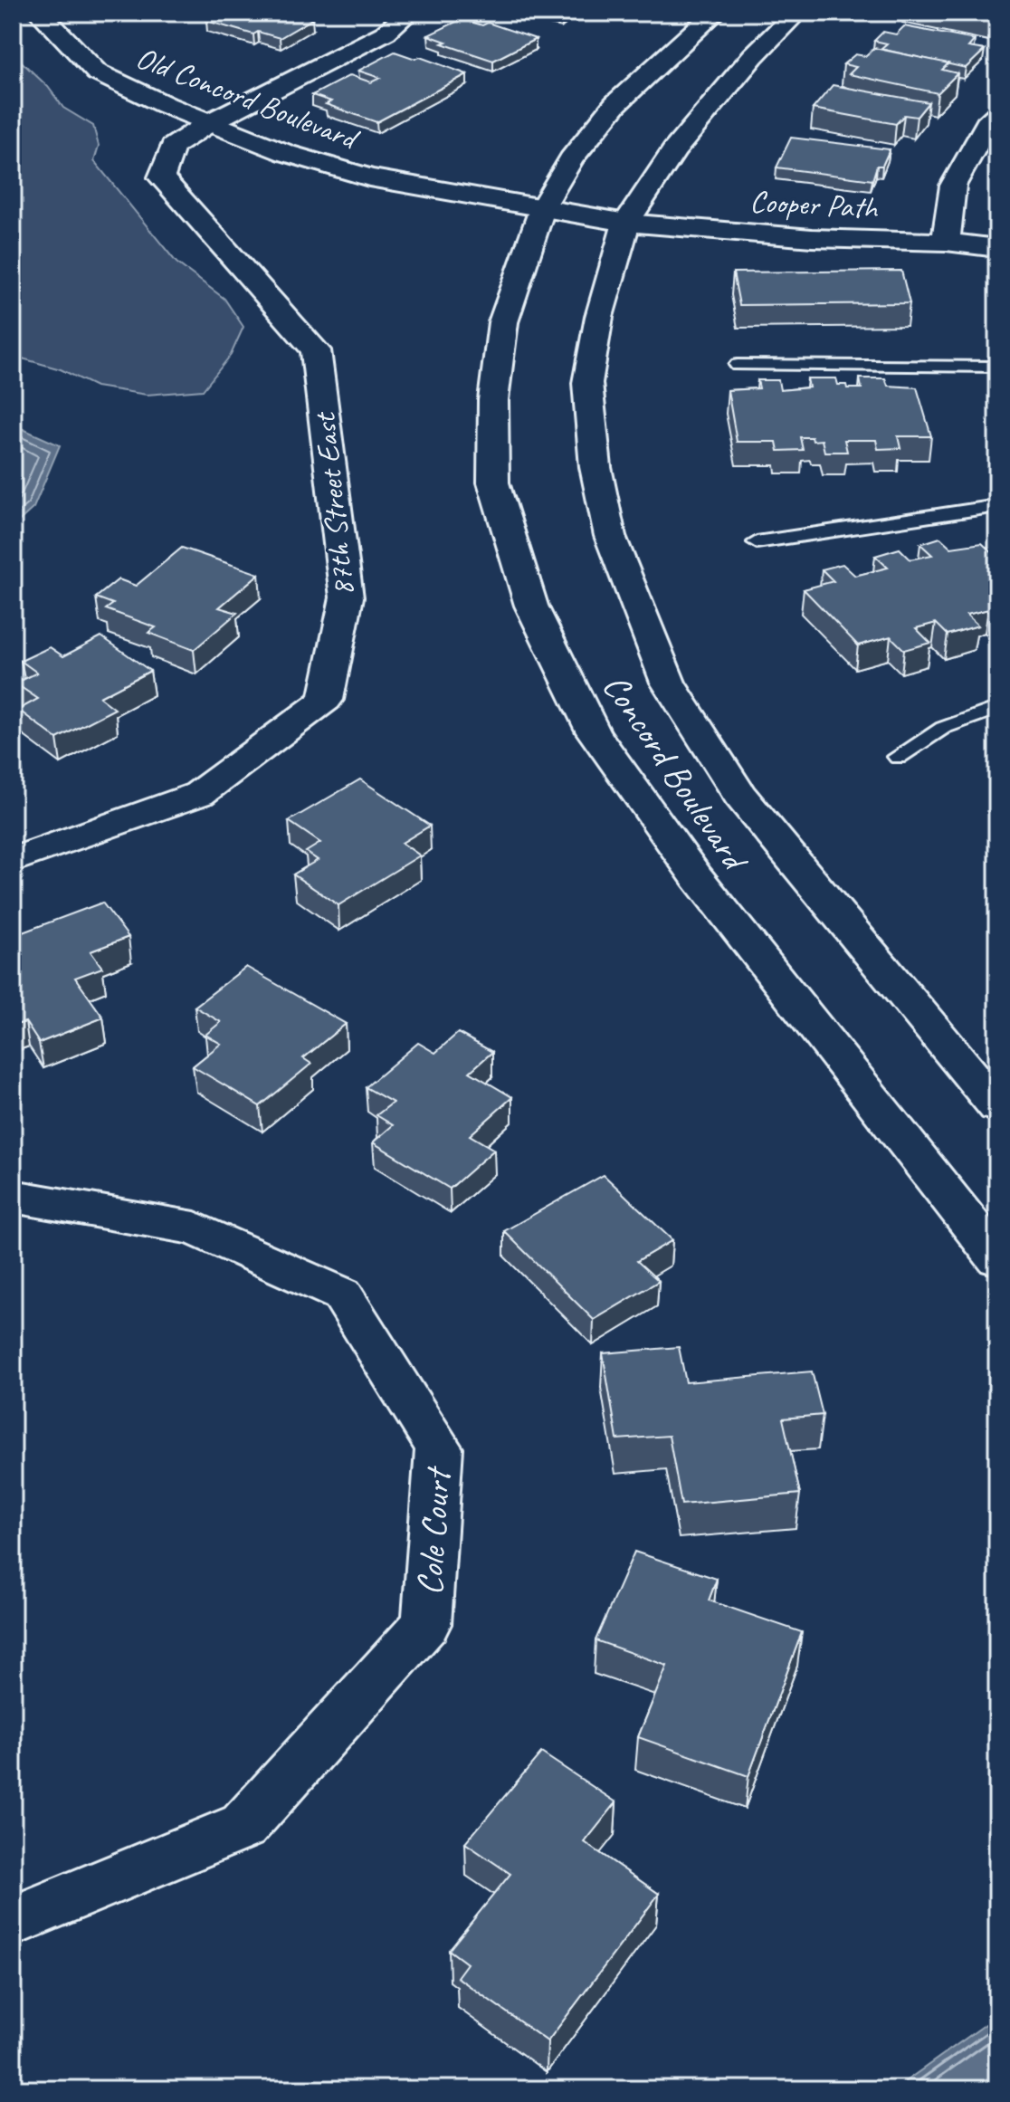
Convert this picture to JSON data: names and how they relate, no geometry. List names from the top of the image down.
{
  "streets": {
    "street": [
      "Old Concord Boulevard",
      "Cooper Path",
      "87th Street East",
      "Concord Boulevard",
      "Cole Court"
    ]
  },
  "crossings": [
    ["Old Concord Boulevard", "Cooper Path"],
    ["Old Concord Boulevard", "87th Street East"],
    ["Old Concord Boulevard", "Concord Boulevard"],
    ["Cooper Path", "Concord Boulevard"]
  ]
}
